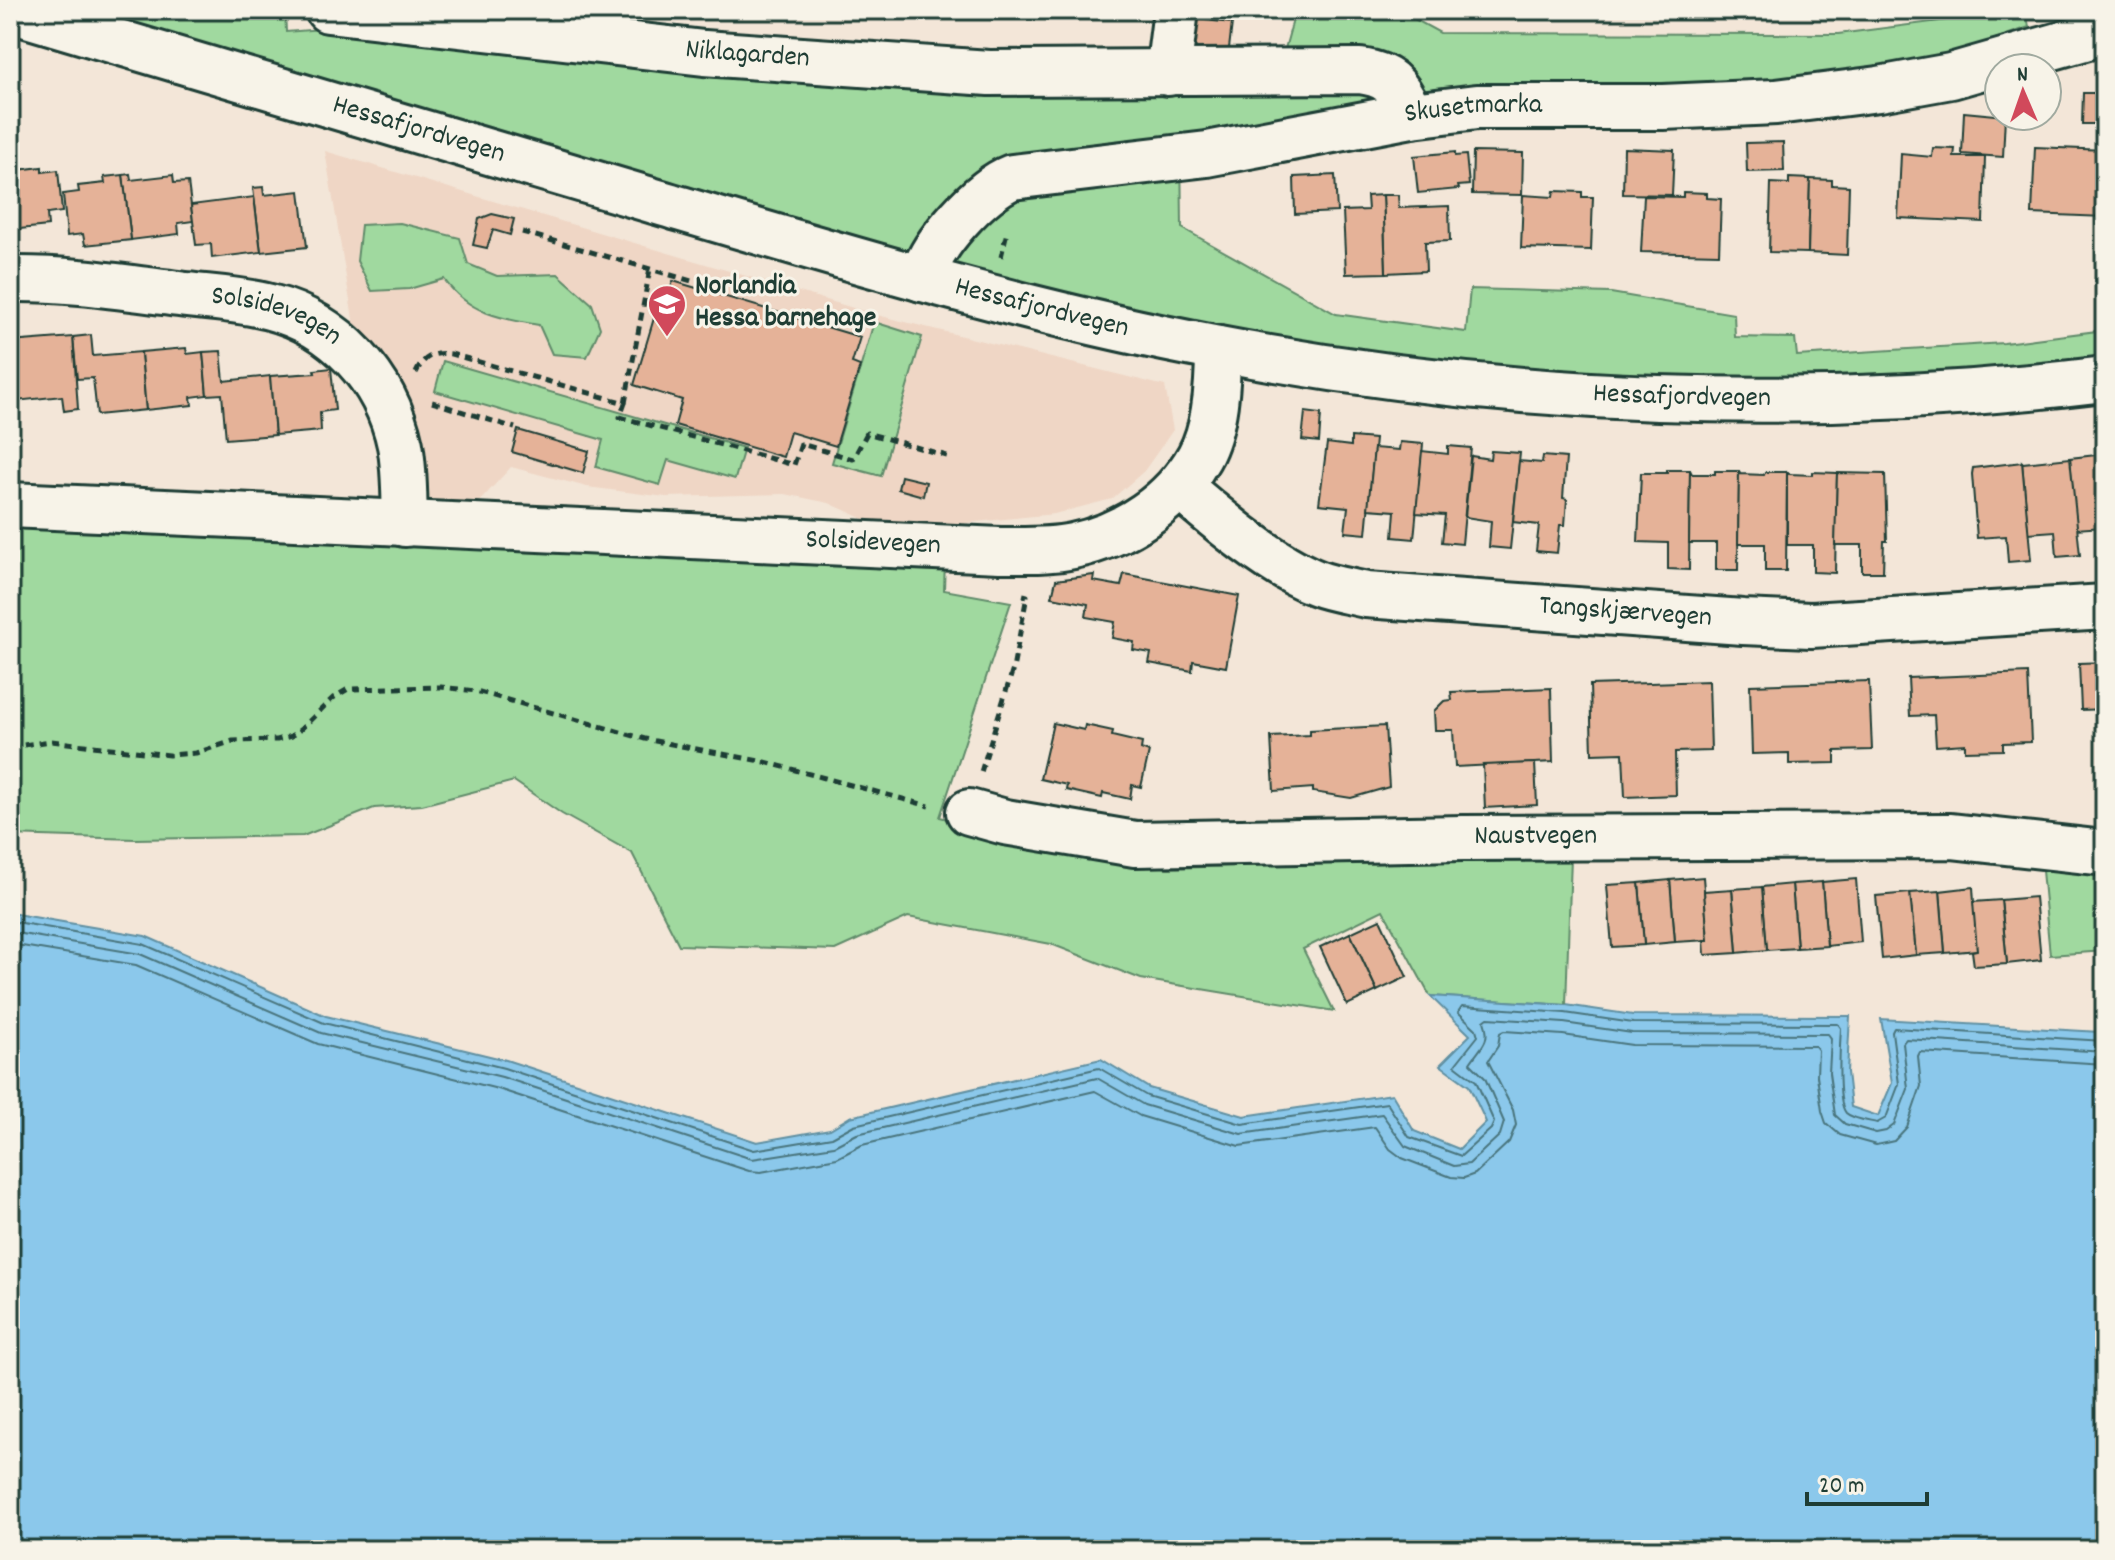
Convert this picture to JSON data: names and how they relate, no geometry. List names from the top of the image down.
{
  "streets": {
    "street": [
      "Niklagarden",
      "Skusetmarka",
      "Hessafjordvegen",
      "Solsidevegen",
      "Tangskjærvegen",
      "Naustvegen"
    ]
  },
  "crossings": [
    ["Niklagarden", "Skusetmarka"],
    ["Skusetmarka", "Hessafjordvegen"],
    ["Hessafjordvegen", "Solsidevegen"],
    ["Solsidevegen", "Tangskjærvegen"]
  ],
  "places": {
    "school or university": ["Norlandia Hessa barnehage"]
  },
  "scale_bar": "20 m",
  "north": "top"
}
